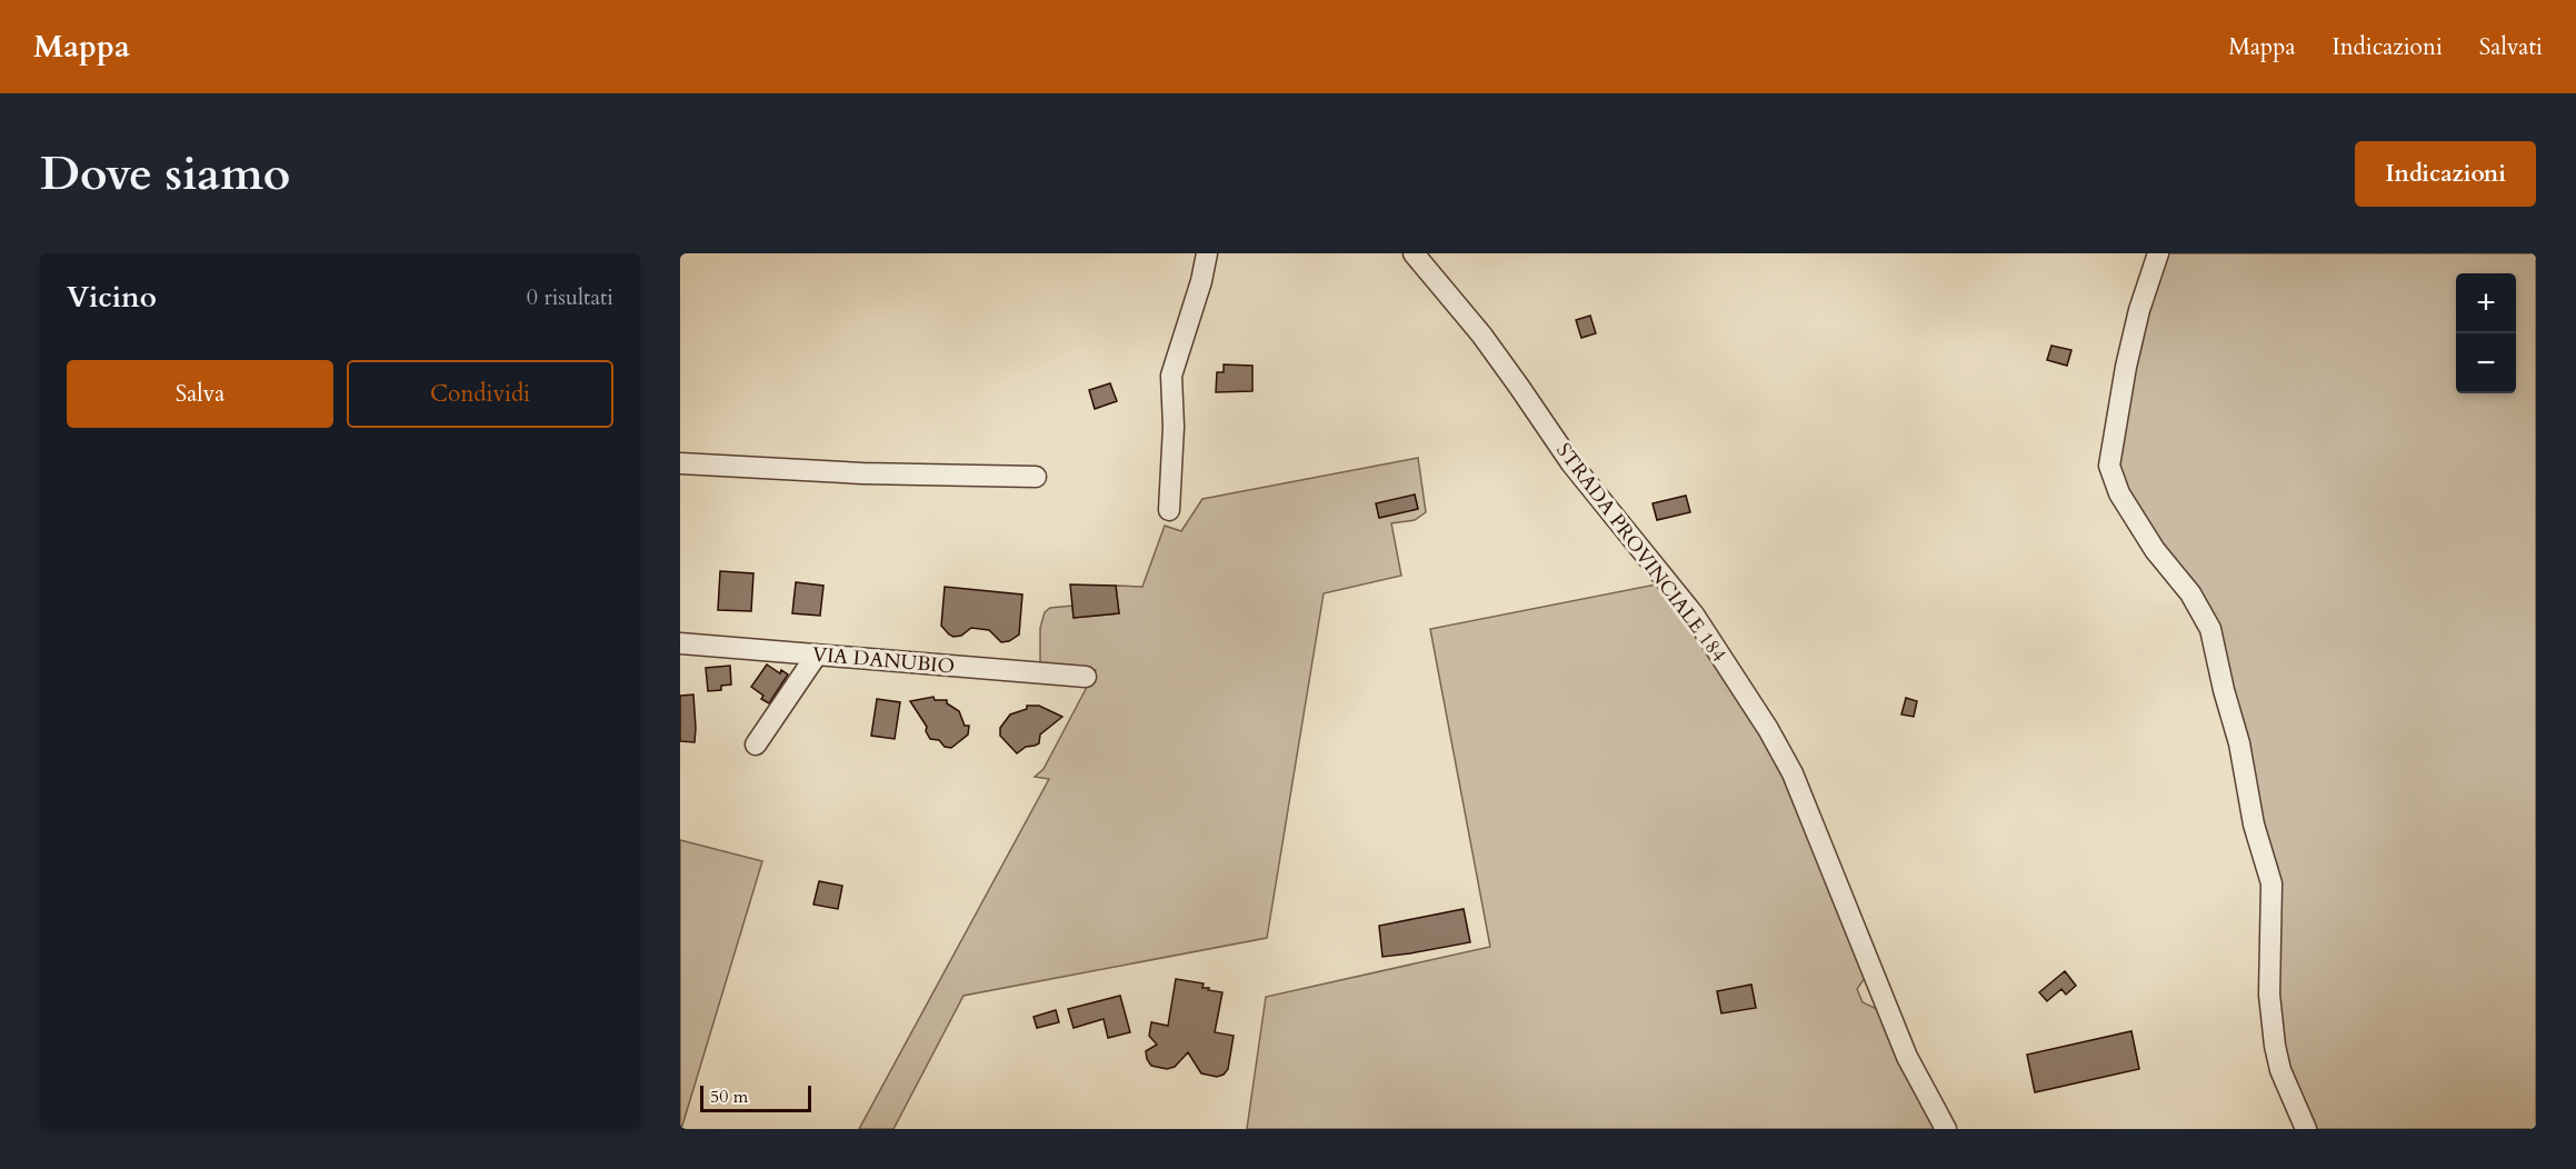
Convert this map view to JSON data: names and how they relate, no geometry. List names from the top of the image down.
{
  "streets": {
    "street": ["STRADA PROVINCIALE 184", "VIA DANUBIO"]
  },
  "scale_bar": "50 m",
  "page": {
    "header": "Mappa",
    "nav": ["Mappa", "Indicazioni", "Salvati"],
    "buttons": [
      "Indicazioni",
      ["Salva", "Condividi"]
    ],
    "title": "Dove siamo",
    "heading": ["Vicino", "0 risultati"],
    "map_buttons": ["+", "−"],
    "scale": "50 m"
  }
}
